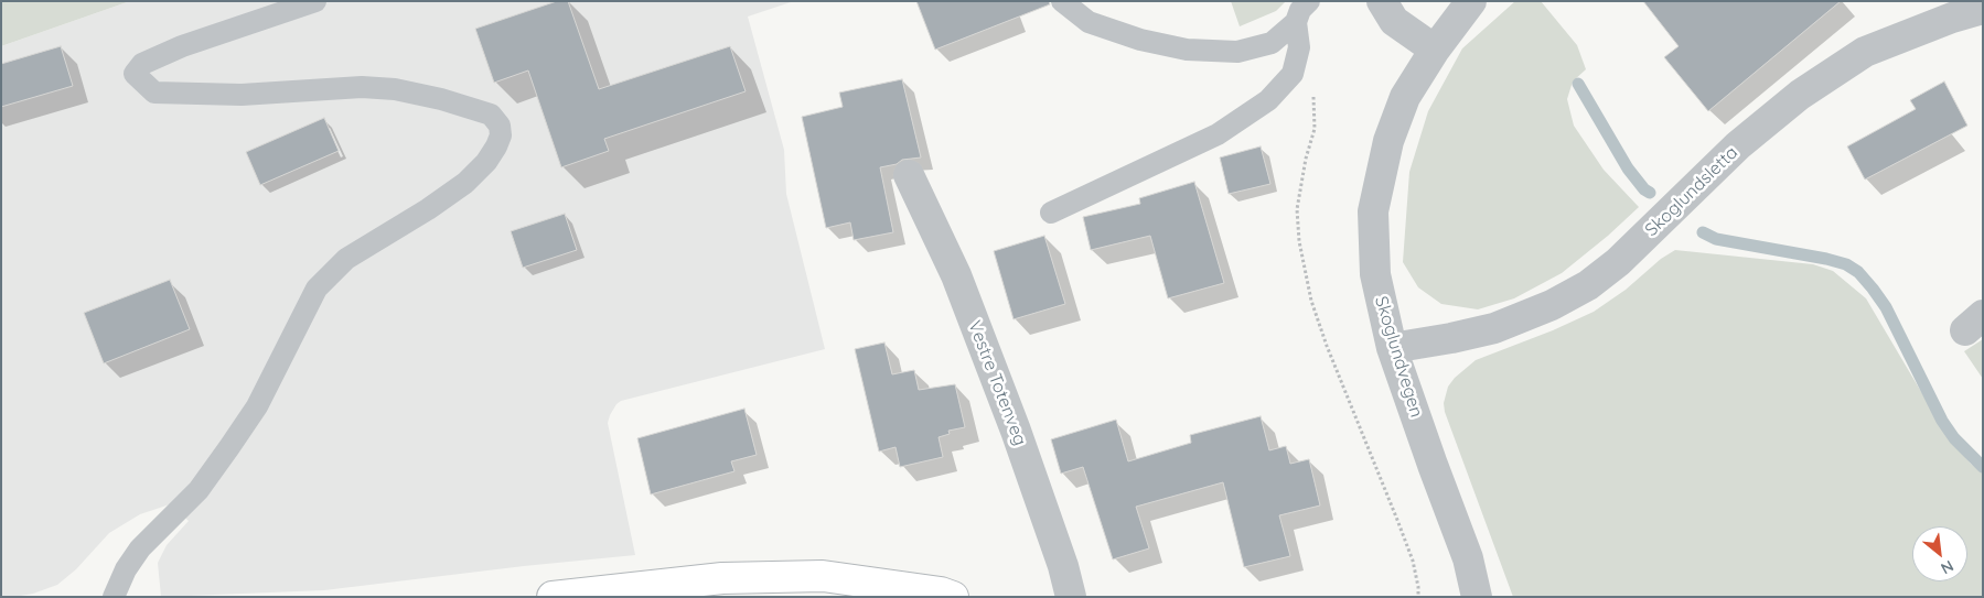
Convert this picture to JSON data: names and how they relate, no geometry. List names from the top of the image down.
{
  "streets": {
    "street": ["Skoglundsletta", "Skoglundvegen", "Vestre Totenveg"]
  },
  "crossings": [
    ["Skoglundsletta", "Skoglundvegen"]
  ],
  "north": "bottom right"
}
